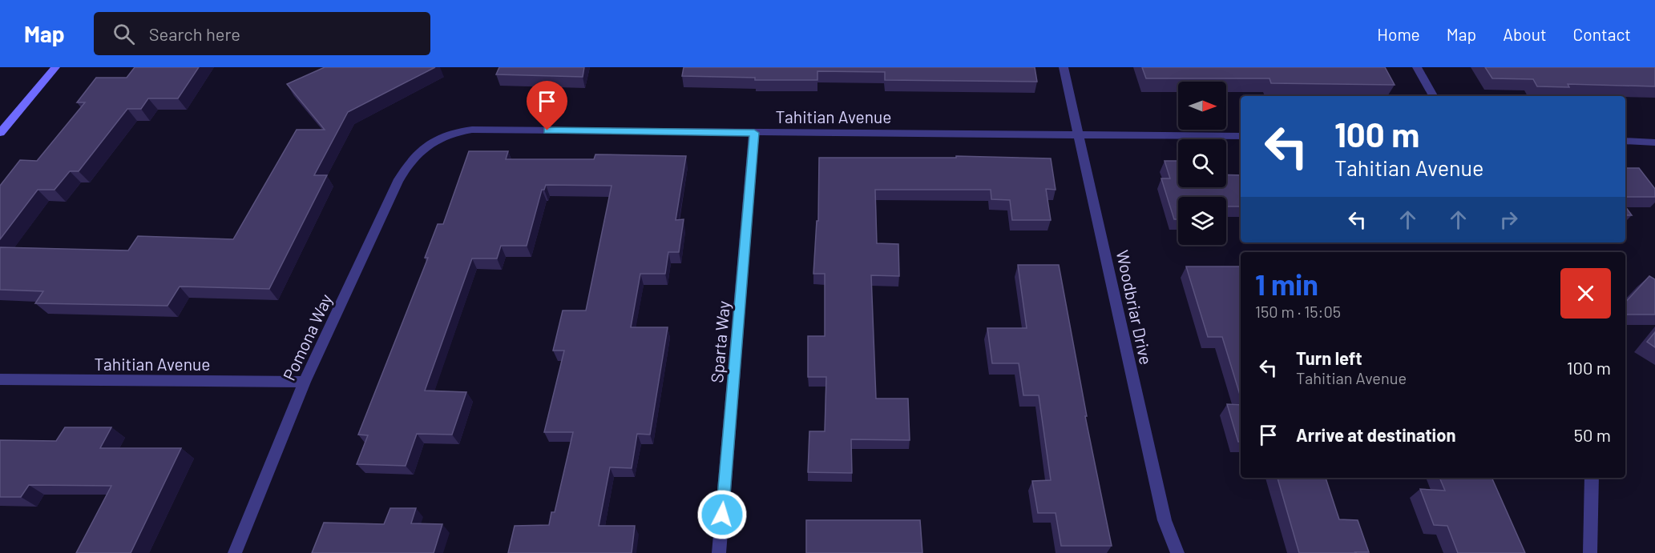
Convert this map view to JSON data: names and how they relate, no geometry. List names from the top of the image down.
{
  "streets": {
    "street": [
      "Tahitian Avenue",
      "Woodbriar Drive",
      "Pomona Way",
      "Sparta Way"
    ]
  },
  "crossings": [
    ["Tahitian Avenue", "Woodbriar Drive"],
    ["Tahitian Avenue", "Pomona Way"],
    ["Tahitian Avenue", "Sparta Way"]
  ],
  "north": "right",
  "page": {
    "header": "Map",
    "search": "Search here",
    "nav": [
      "Home",
      "Map",
      "About",
      "Contact"
    ],
    "turn": ["100 m", "Tahitian Avenue"],
    "heading": ["1 min", "150 m · 15:05"],
    "list": [
      {
        "name": "Turn left",
        "note": "Tahitian Avenue",
        "value": "100 m"
      },
      {
        "name": "Arrive at destination",
        "value": "50 m"
      }
    ]
  }
}
